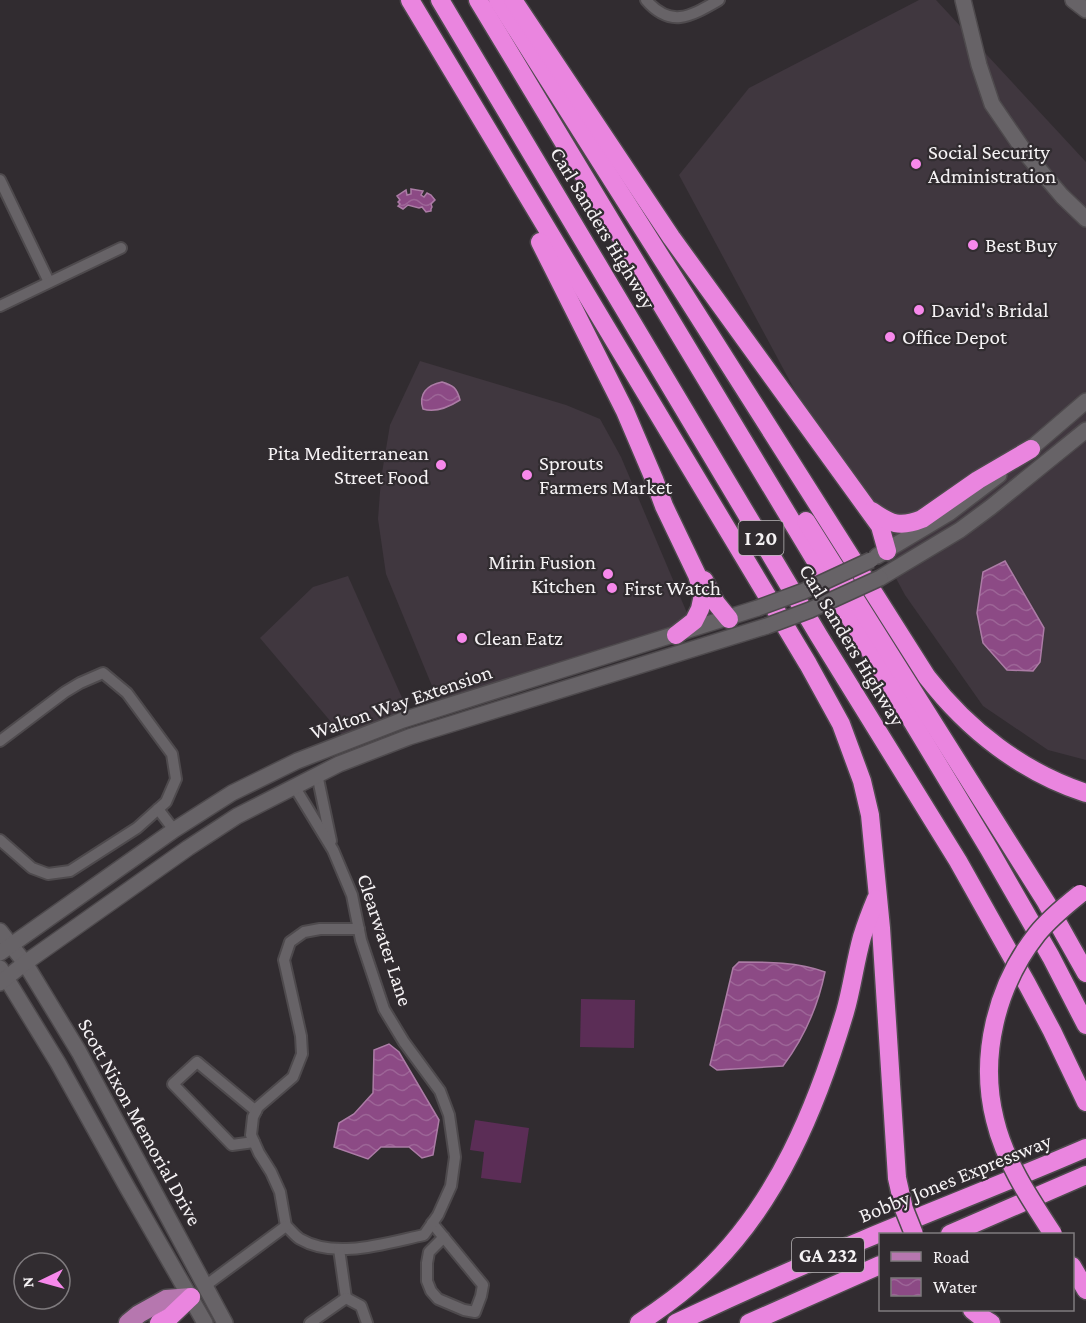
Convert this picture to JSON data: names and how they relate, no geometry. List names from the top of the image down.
{
  "streets": {
    "highway": [
      "Carl Sanders Highway",
      "I 20",
      "Bobby Jones Expressway",
      "GA 232"
    ],
    "main road": ["Walton Way Extension", "Scott Nixon Memorial Drive"],
    "street": ["Clearwater Lane"]
  },
  "crossings": [
    ["Walton Way Extension", "Clearwater Lane"],
    ["Walton Way Extension", "Scott Nixon Memorial Drive"]
  ],
  "places": [
    "Social Security Administration",
    "Best Buy",
    "David's Bridal",
    "Office Depot",
    "Pita Mediterranean Street Food",
    "Sprouts Farmers Market",
    "Mirin Fusion Kitchen",
    "First Watch",
    "Clean Eatz"
  ],
  "legend": ["Road", "Water"],
  "north": "left"
}
